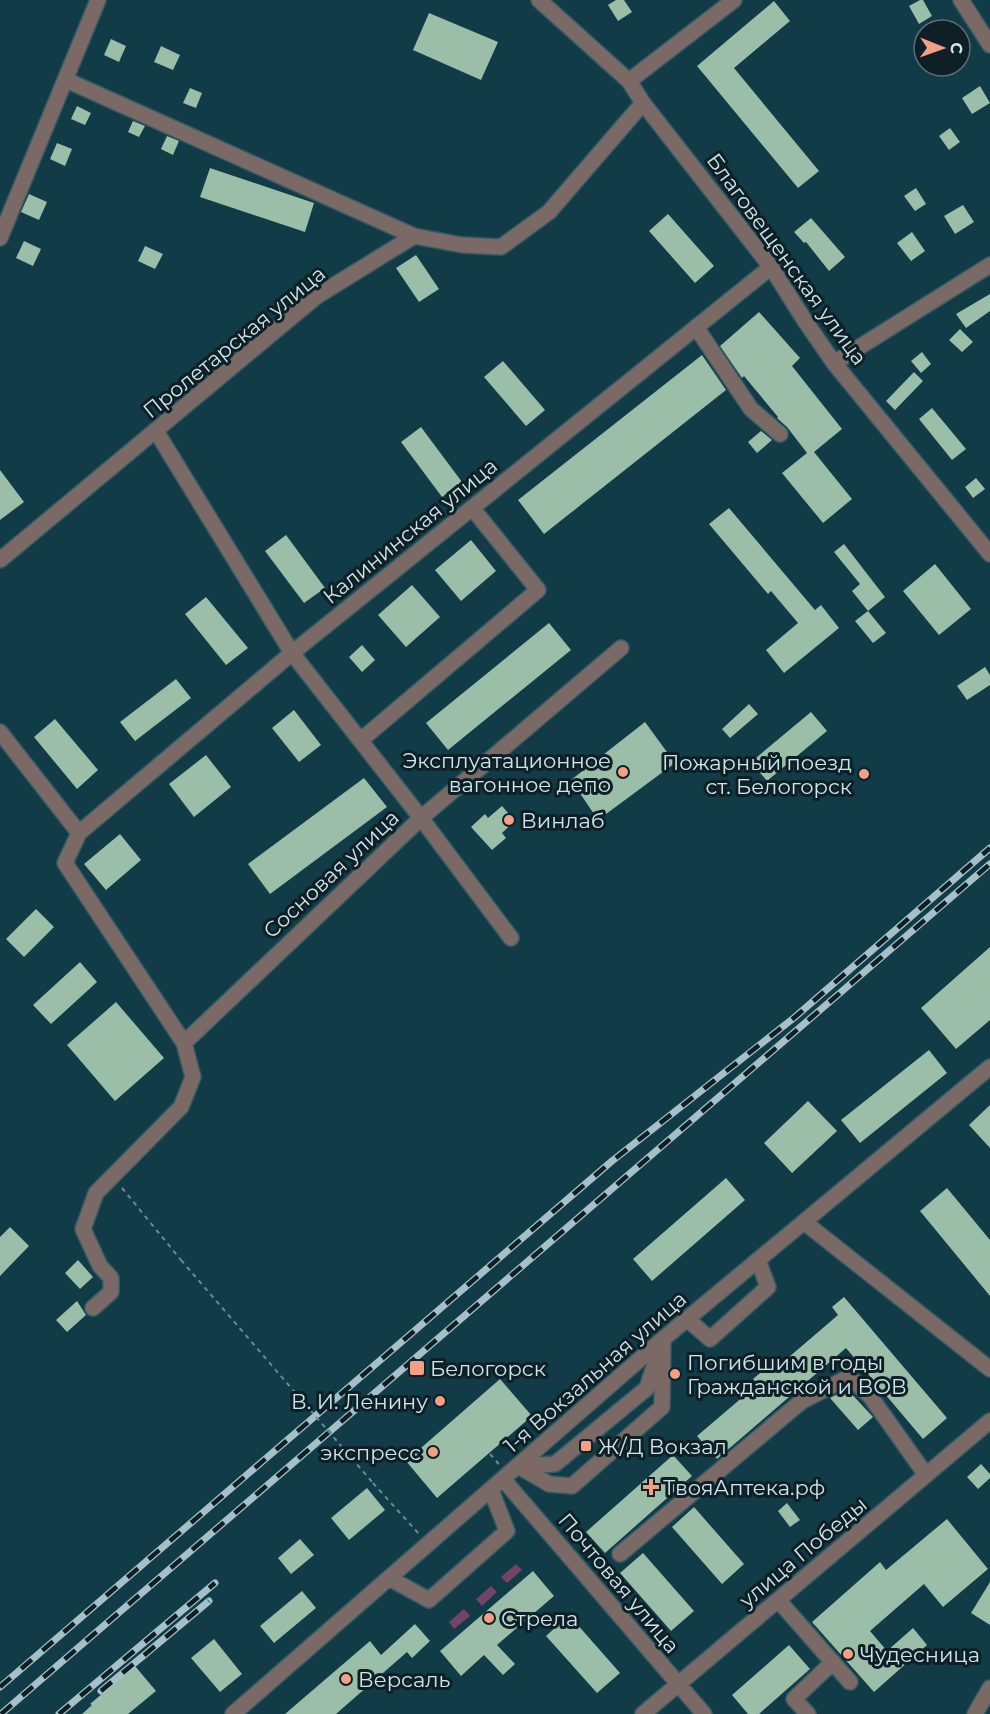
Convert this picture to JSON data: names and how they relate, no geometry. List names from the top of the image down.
{
  "streets": {
    "street": [
      "Благовещенская улица",
      "Пролетарская улица",
      "Калининская улица",
      "Сосновая улица",
      "1-я Вокзальная улица",
      "улица Победы",
      "Почтовая улица"
    ]
  },
  "crossings": [
    ["Благовещенская улица", "Калининская улица"],
    ["1-я Вокзальная улица", "Почтовая улица"],
    ["улица Победы", "Почтовая улица"]
  ],
  "places": {
    "other": [
      "Эксплуатационное вагонное депо",
      "Пожарный поезд ст. Белогорск",
      "Винлаб",
      "Погибшим в годы Гражданской и ВОВ",
      "В. И. Ленину",
      "экспресс",
      "Стрела",
      "Чудесница",
      "Версаль"
    ],
    "transit": ["Белогорск", "Ж/Д Вокзал"],
    "health": ["ТвояАптека.рф"]
  },
  "north": "right"
}
